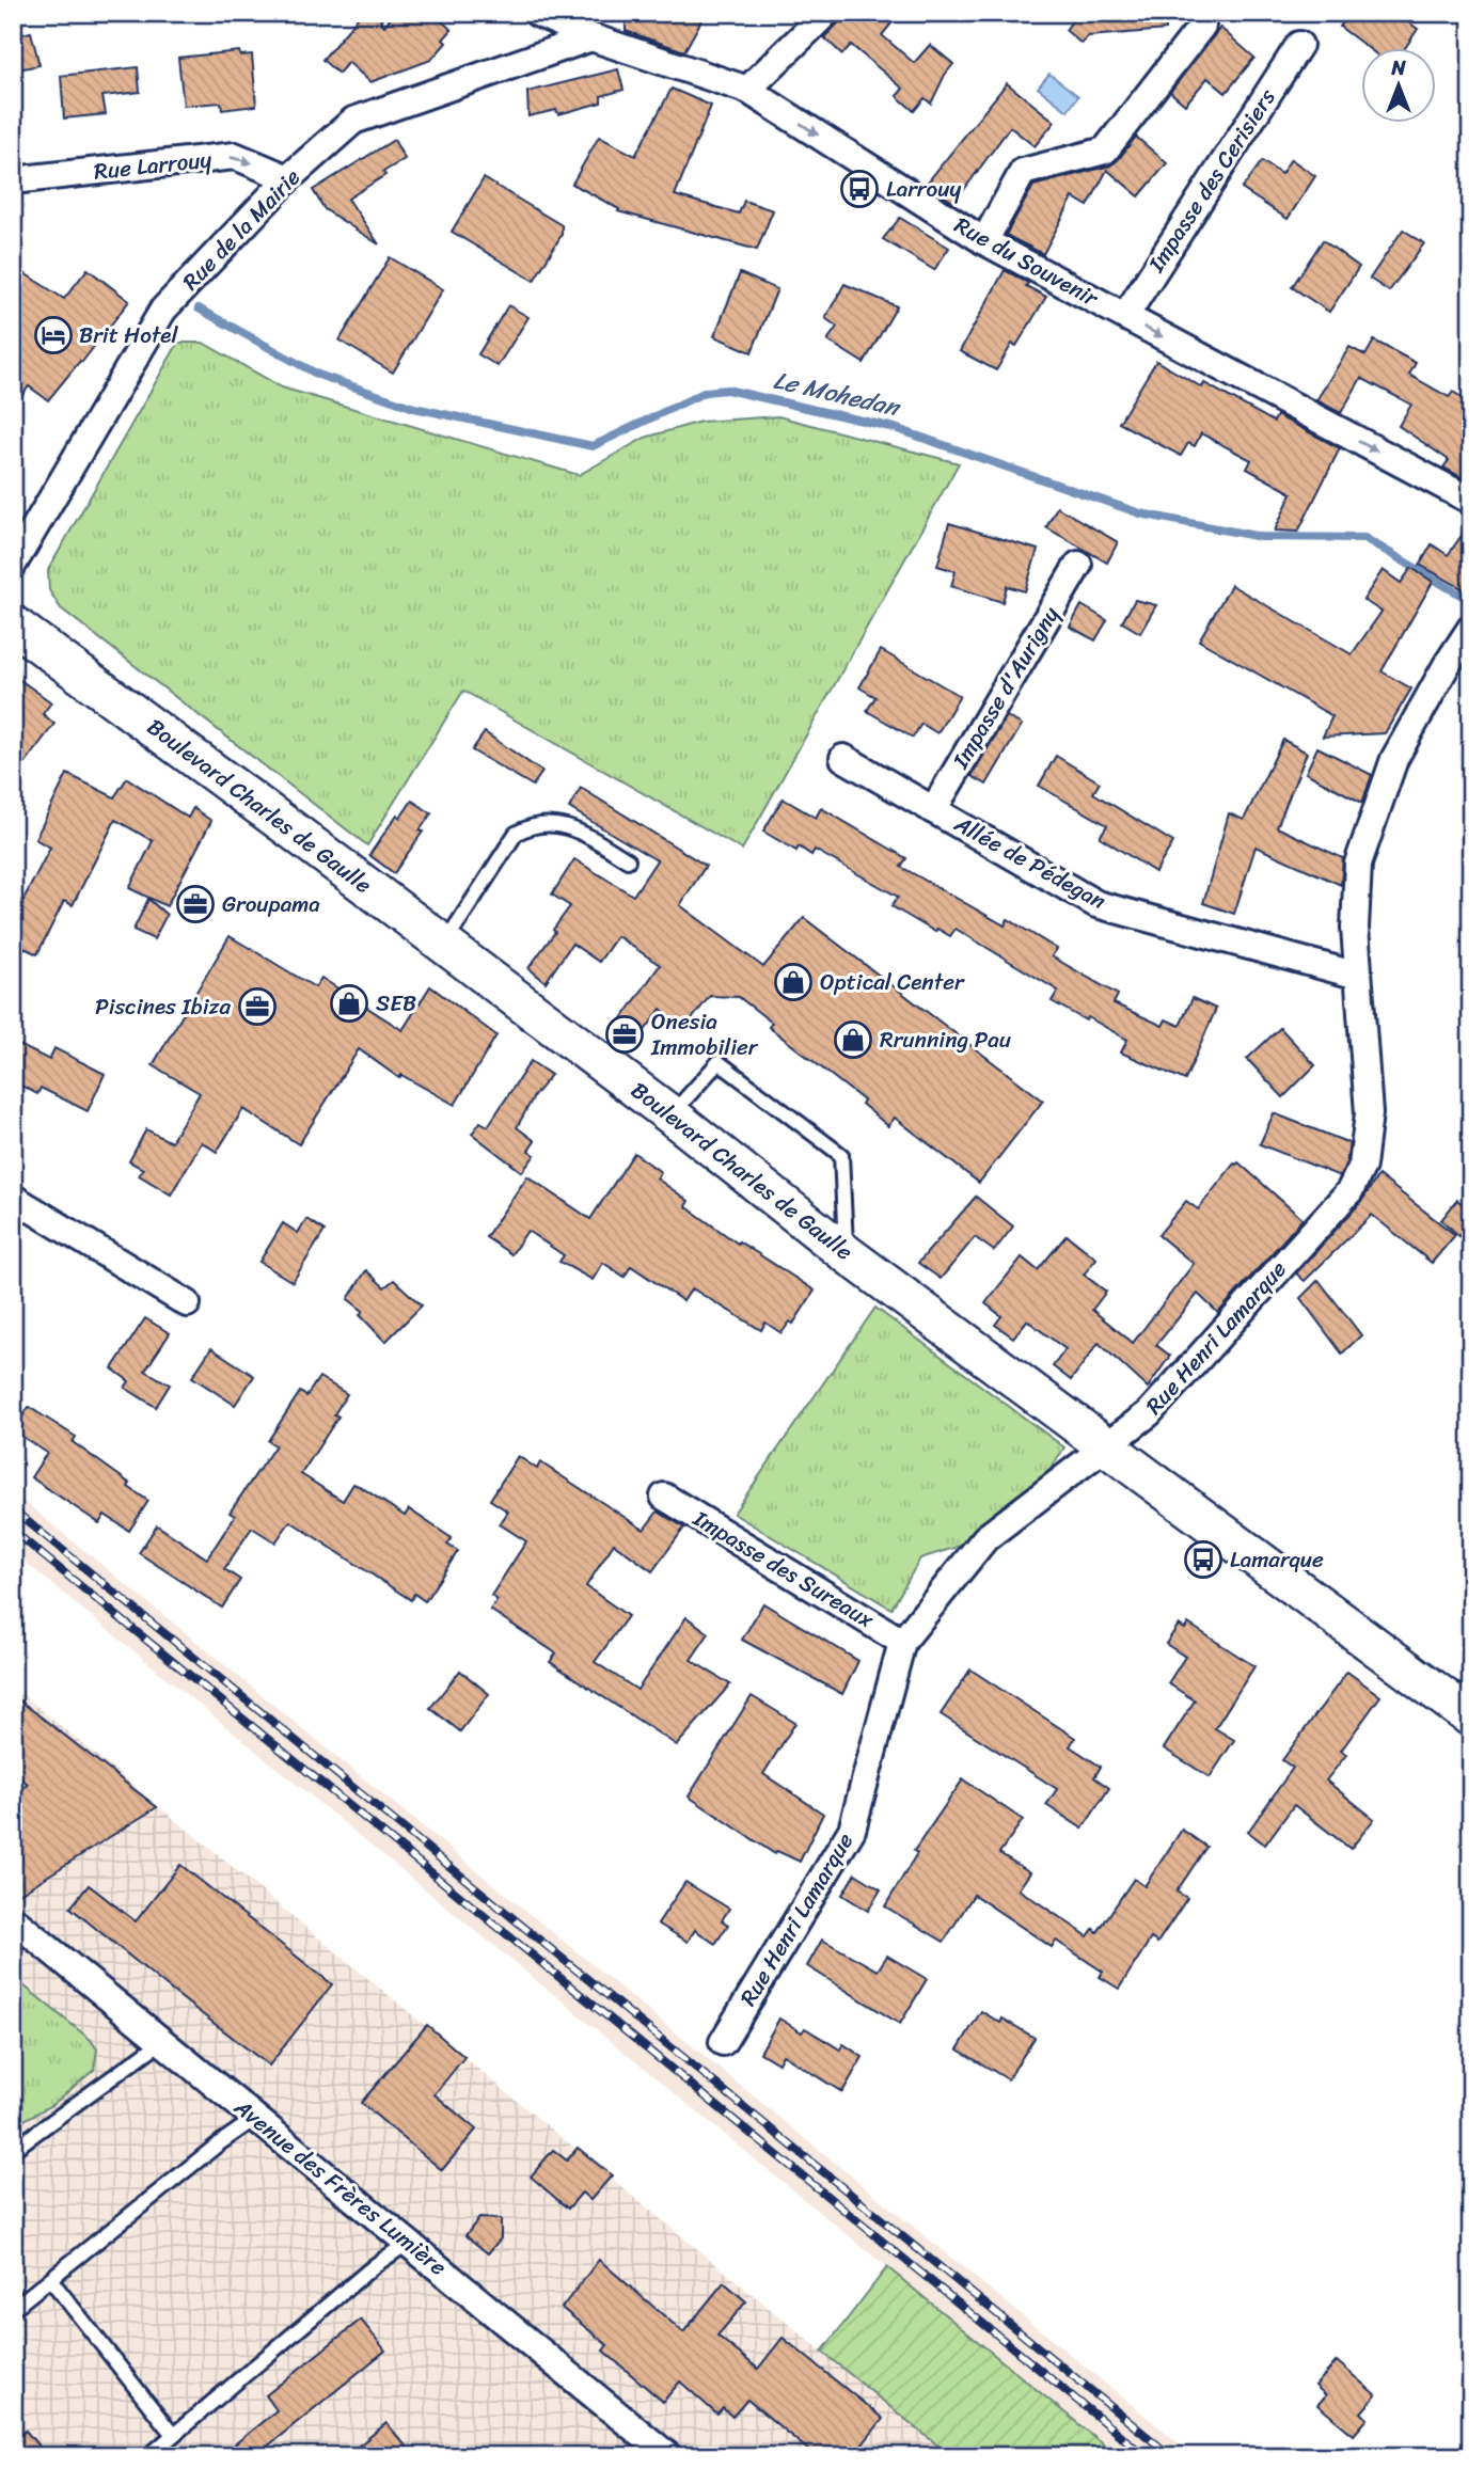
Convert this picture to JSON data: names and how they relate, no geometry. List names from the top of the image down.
{
  "streets": {
    "main road": ["Boulevard Charles de Gaulle"],
    "street": [
      "Rue Larrouy",
      "Impasse des Cerisiers",
      "Rue de la Mairie",
      "Rue du Souvenir",
      "Impasse d'Aurigny",
      "Allée de Pédegan",
      "Rue Henri Lamarque",
      "Impasse des Sureaux",
      "Avenue des Frères Lumière"
    ]
  },
  "crossings": [
    ["Rue Larrouy", "Rue de la Mairie"],
    ["Impasse des Cerisiers", "Rue du Souvenir"],
    ["Rue de la Mairie", "Rue du Souvenir"],
    ["Impasse d'Aurigny", "Allée de Pédegan"],
    ["Boulevard Charles de Gaulle", "Rue Henri Lamarque"],
    ["Allée de Pédegan", "Rue Henri Lamarque"],
    ["Rue Henri Lamarque", "Impasse des Sureaux"]
  ],
  "one_way": ["Rue Larrouy", "Rue du Souvenir"],
  "water": ["Le Mohedan"],
  "places": {
    "bus stop": ["Larrouy", "Lamarque"],
    "hotel": ["Brit Hotel"],
    "office": ["Groupama", "Piscines Ibiza", "Onesia Immobilier"],
    "shop": ["Optical Center", "SEB", "Rrunning Pau"]
  },
  "north": "top"
}
